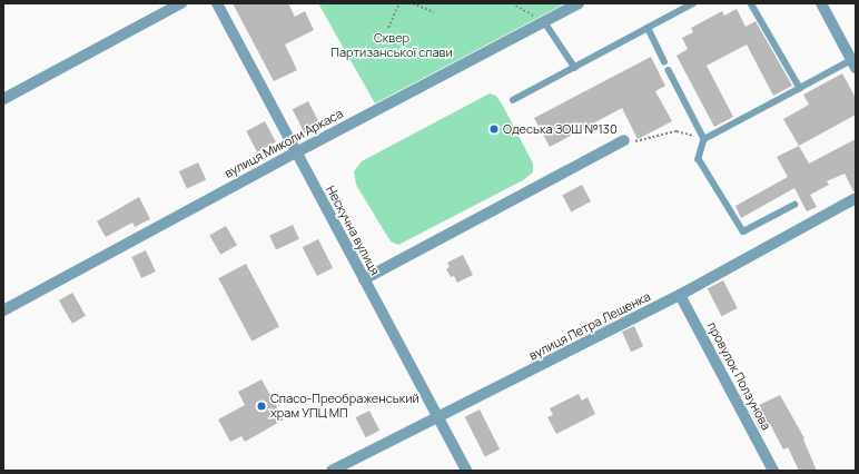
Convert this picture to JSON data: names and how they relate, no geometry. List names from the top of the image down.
{
  "streets": {
    "street": [
      "вулиця Миколи Аркаса",
      "Нескучна вулиця",
      "вулиця Петра Лещенка",
      "провулок Ползунова"
    ]
  },
  "crossings": [
    ["вулиця Миколи Аркаса", "Нескучна вулиця"],
    ["Нескучна вулиця", "вулиця Петра Лещенка"],
    ["вулиця Петра Лещенка", "провулок Ползунова"]
  ],
  "parks": ["Сквер Партизанської слави"],
  "places": ["Одеська ЗОШ №130", "Спасо-Преображенський храм УПЦ МП"]
}
